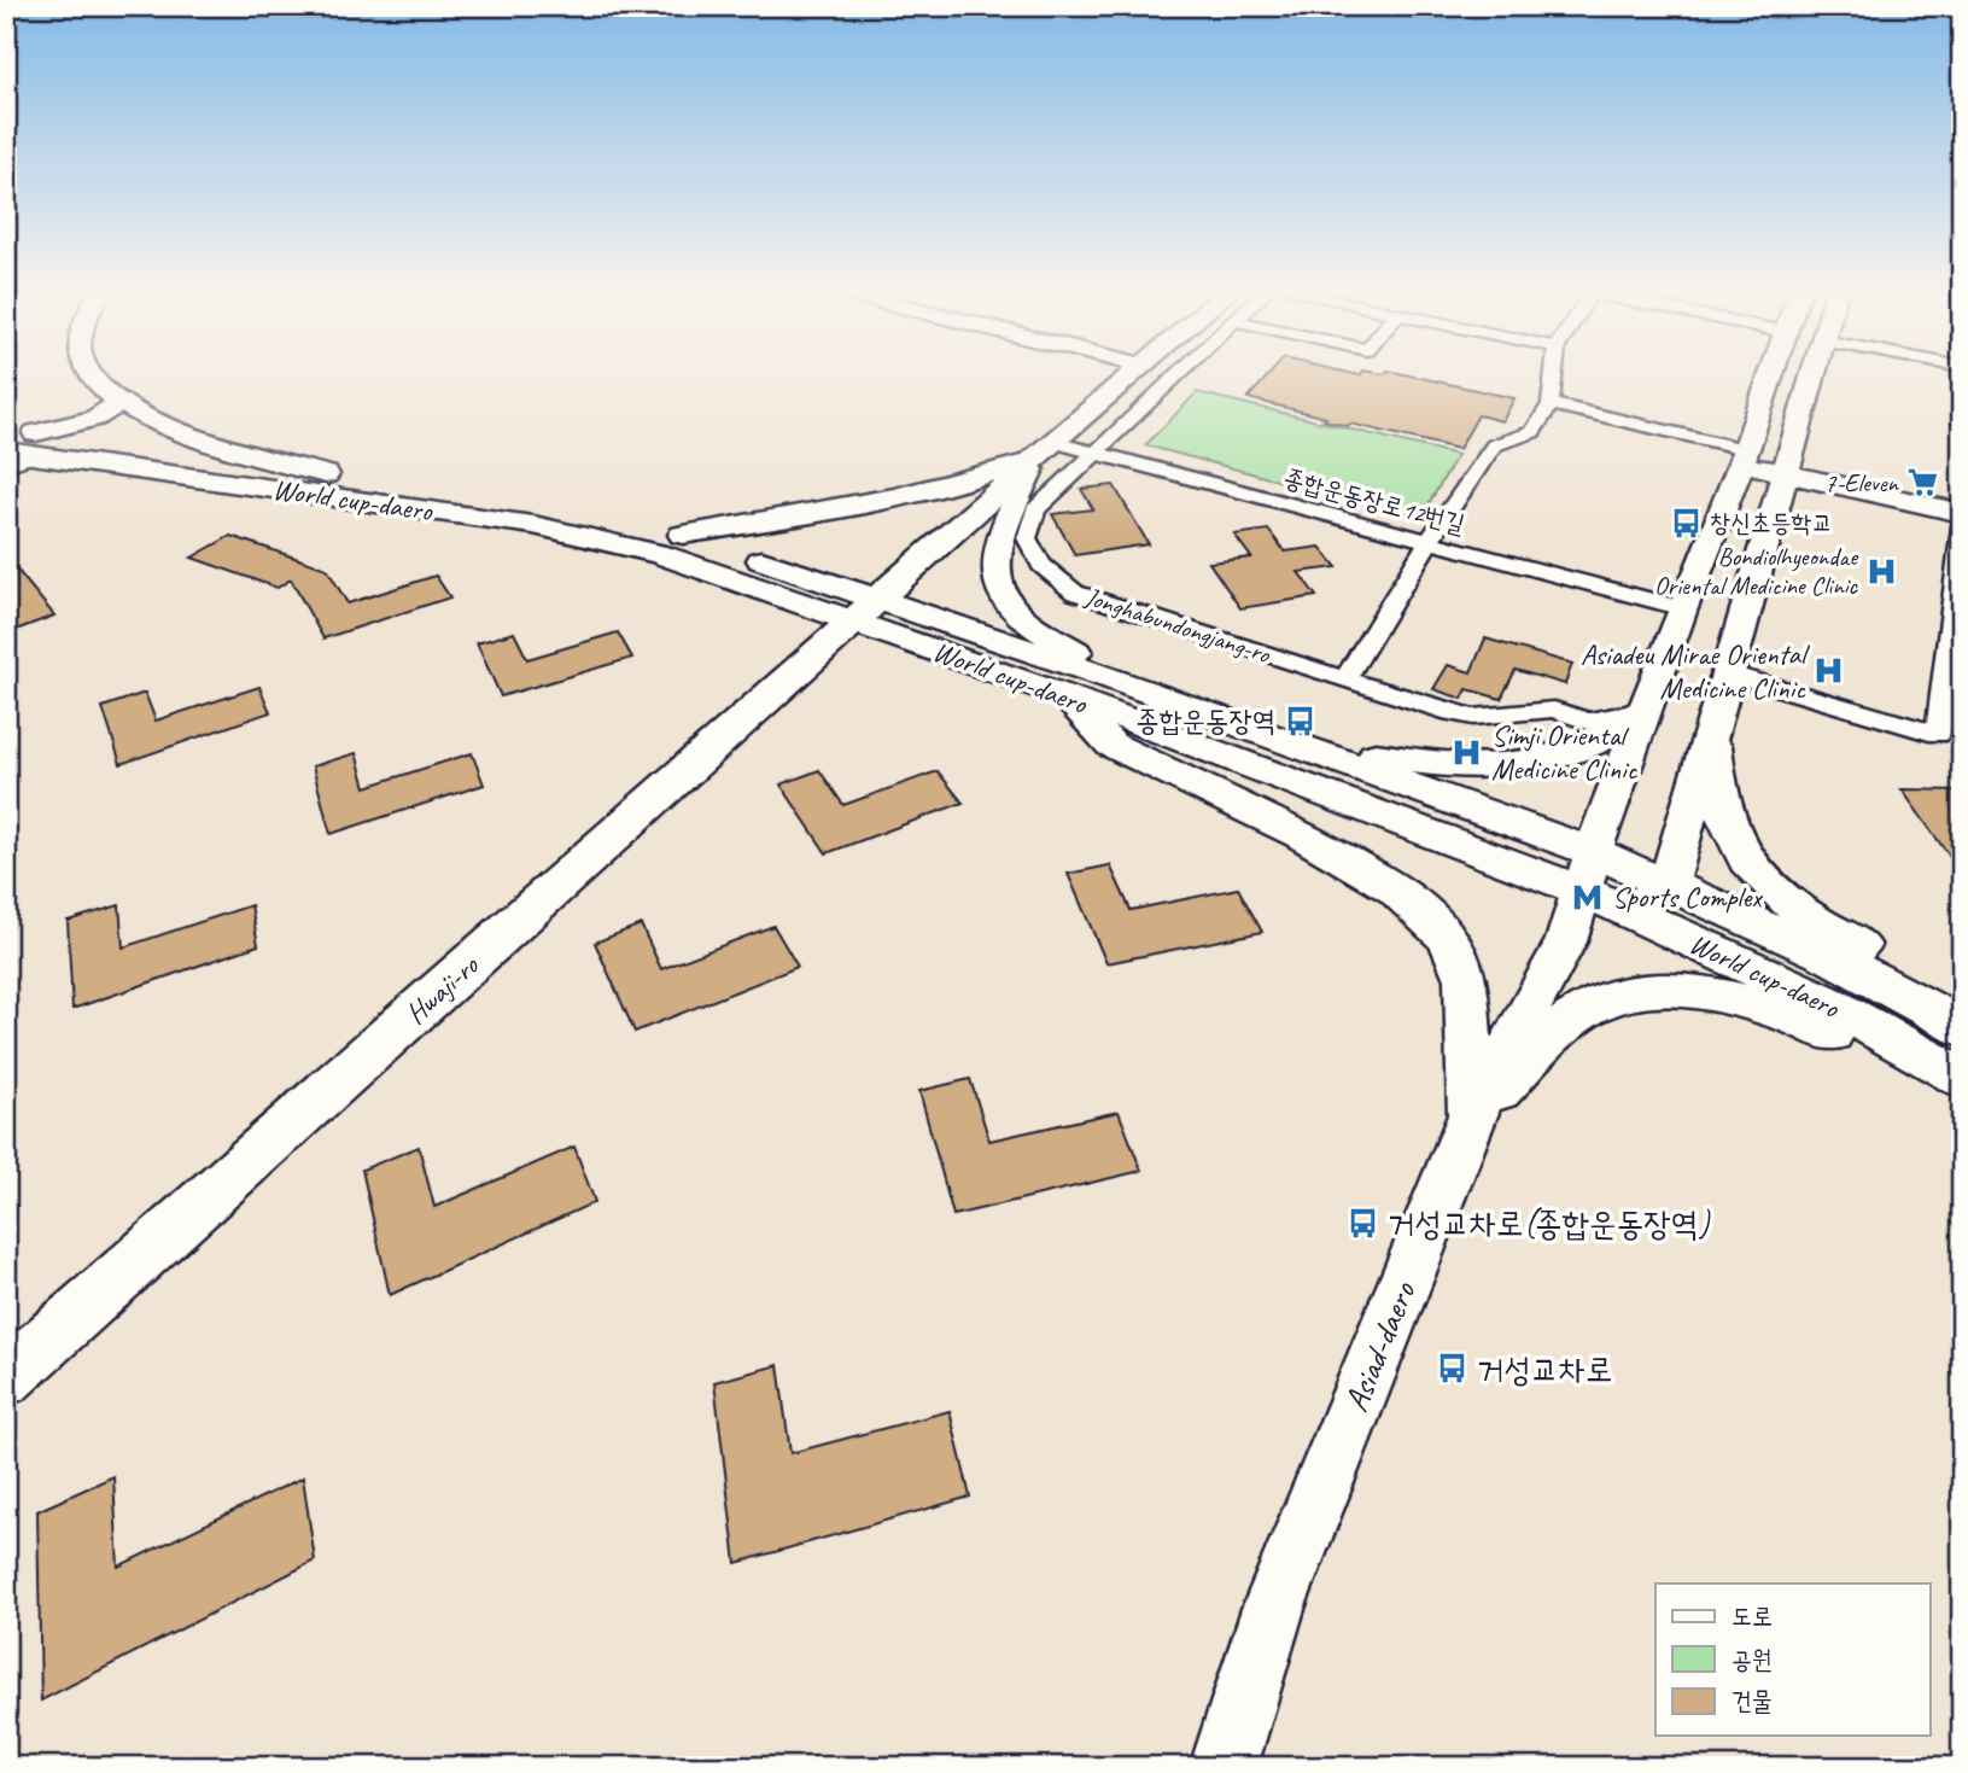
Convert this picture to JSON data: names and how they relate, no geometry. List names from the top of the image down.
{
  "streets": {
    "main road": ["World cup-daero", "Hwaji-ro", "Asiad-daero"],
    "street": ["종합운동장로12번길", "Jonghabundongjang-ro"]
  },
  "crossings": [
    ["World cup-daero", "Hwaji-ro"],
    ["World cup-daero", "Asiad-daero"],
    ["종합운동장로12번길", "Jonghabundongjang-ro"],
    ["종합운동장로12번길", "Asiad-daero"],
    ["Jonghabundongjang-ro", "Asiad-daero"]
  ],
  "places": {
    "supermarket": ["7-Eleven"],
    "bus stop": [
      "창신초등학교",
      "종합운동장역",
      "거성교차로(종합운동장역)",
      "거성교차로"
    ],
    "hospital": ["Bondiolhyeondae Oriental Medicine Clinic", "Asiadeu Mirae Oriental Medicine Clinic", "Simji Oriental Medicine Clinic"],
    "metro station": ["Sports Complex"]
  },
  "legend": ["도로", "공원", "건물"]
}
